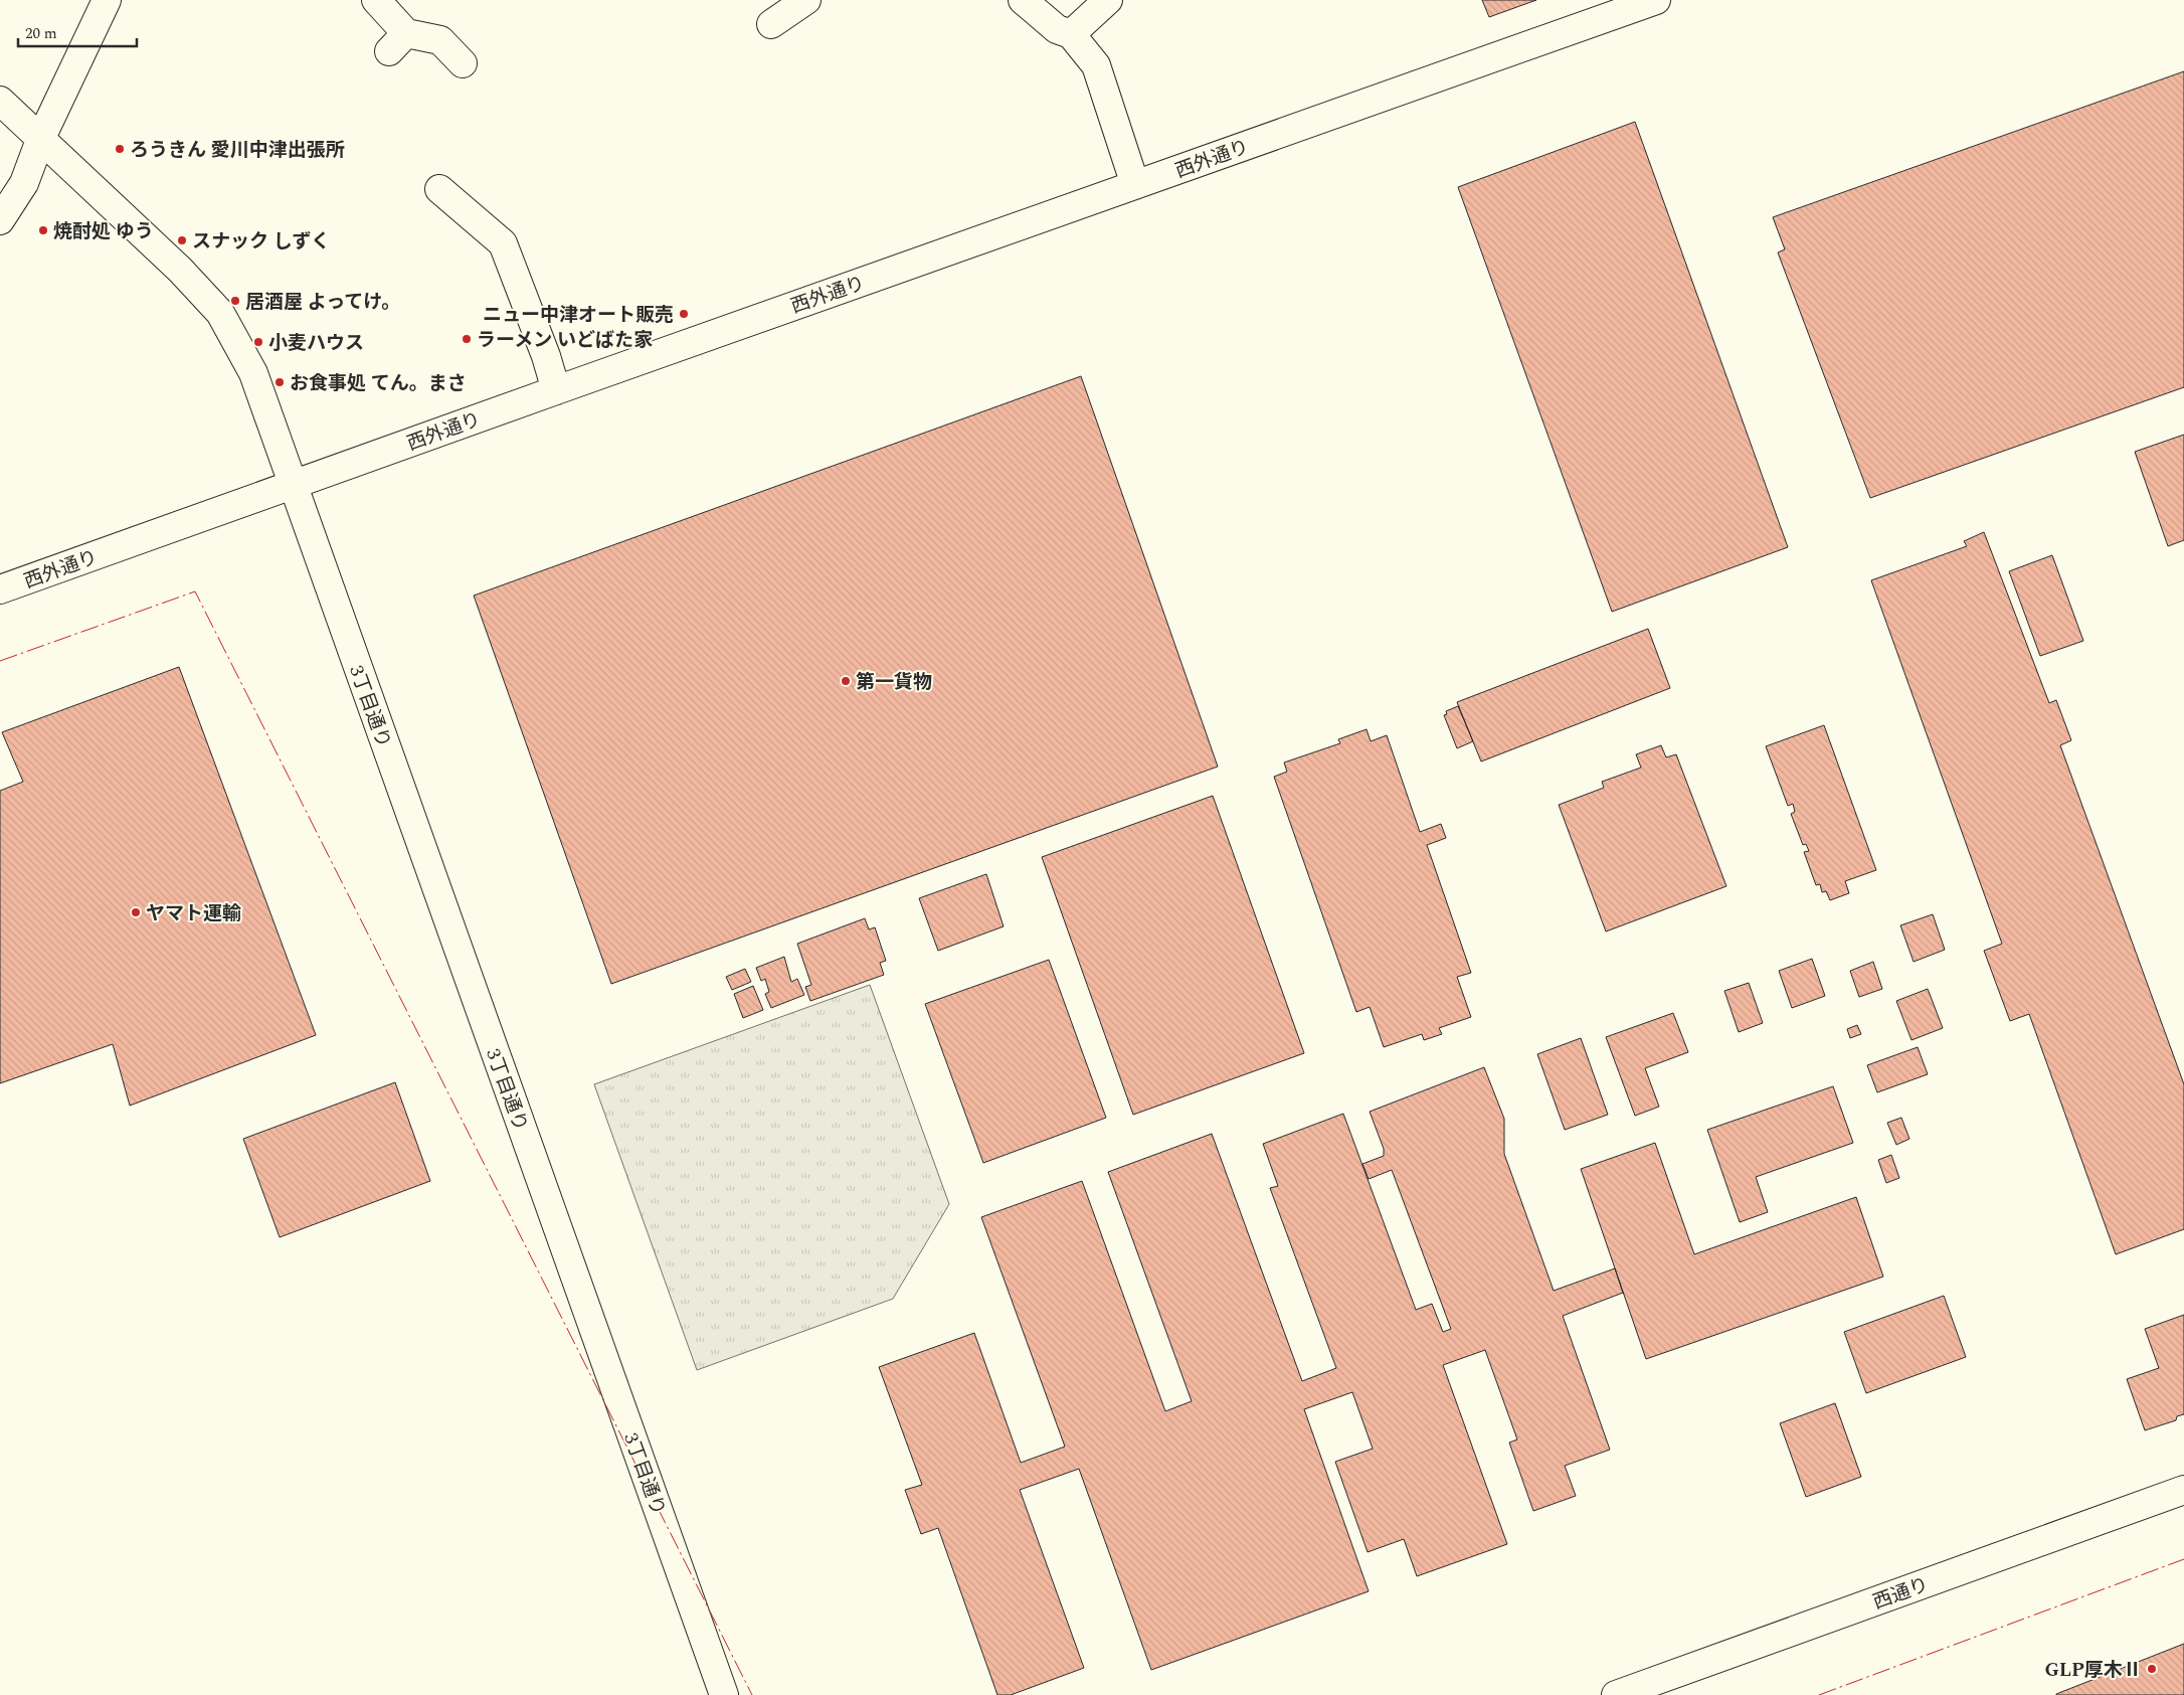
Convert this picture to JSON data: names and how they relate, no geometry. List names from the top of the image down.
{
  "streets": {
    "street": ["西外通り", "3丁目通り", "西通り"]
  },
  "crossings": [
    ["西外通り", "3丁目通り"]
  ],
  "places": [
    "ろうきん 愛川中津出張所",
    "焼酎処 ゆう",
    "スナック しずく",
    "居酒屋 よってけ。",
    "ニュー中津オート販売",
    "ラーメン いどばた家",
    "小麦ハウス",
    "お食事処 てん。まさ",
    "第一貨物",
    "ヤマト運輸",
    "GLP厚木Ⅱ"
  ],
  "scale_bar": "20 m"
}
